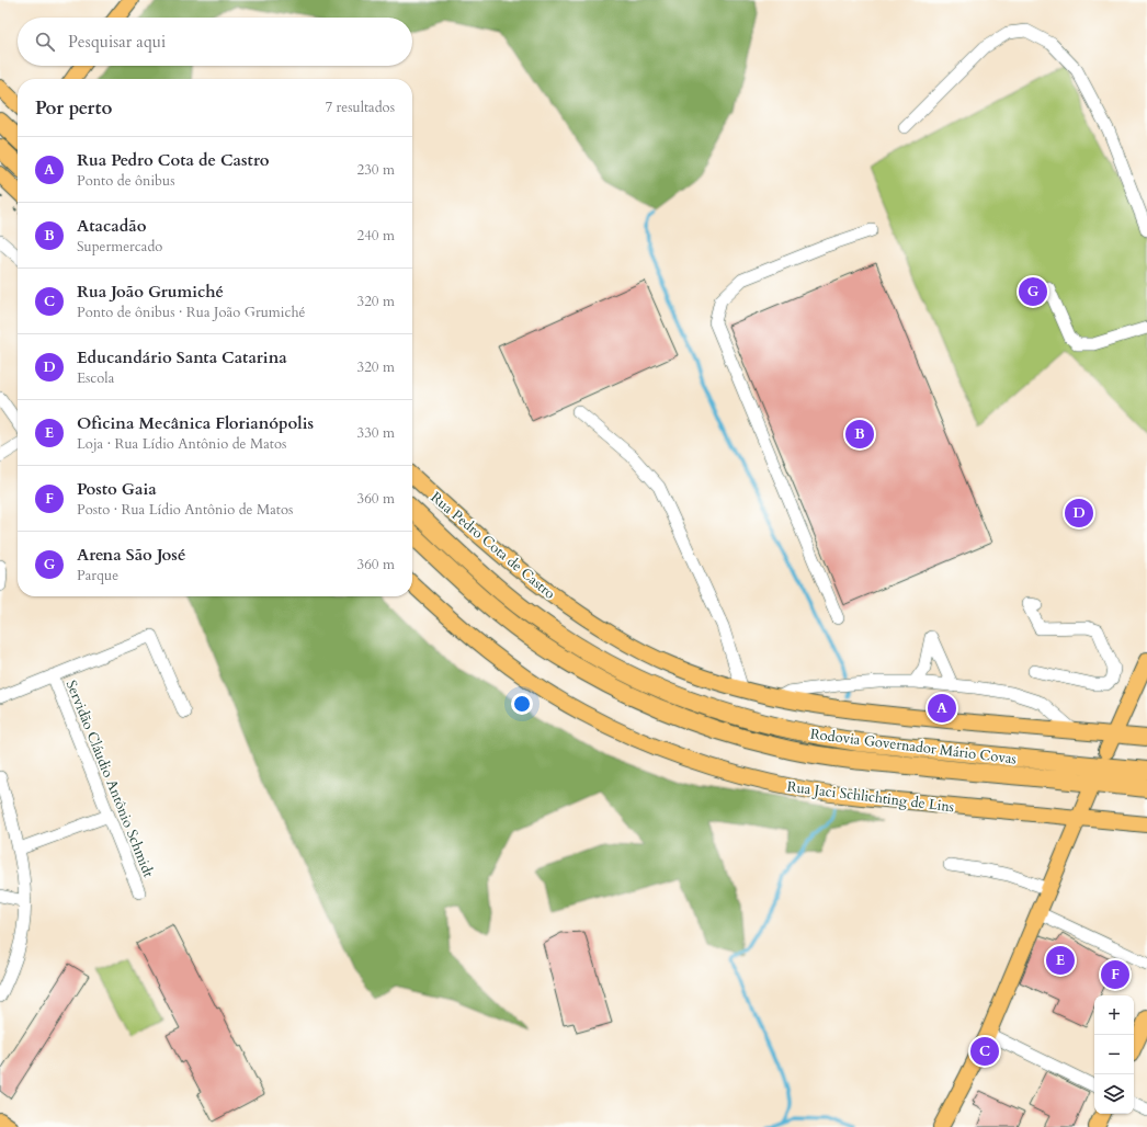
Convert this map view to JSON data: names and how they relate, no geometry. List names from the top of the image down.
{
  "streets": {
    "highway": ["Rodovia Governador Mário Covas"],
    "main road": ["Rua Pedro Cota de Castro", "Rua Jaci Schlichting de Lins"],
    "street": ["Servidão Cláudio Antônio Schmidt"]
  },
  "page": {
    "search": "Pesquisar aqui",
    "heading": ["Por perto", "7 resultados"],
    "list": [
      {
        "mark": "A",
        "name": "Rua Pedro Cota de Castro",
        "note": "Ponto de ônibus",
        "value": "230 m"
      },
      {
        "mark": "B",
        "name": "Atacadão",
        "note": "Supermercado",
        "value": "240 m"
      },
      {
        "mark": "C",
        "name": "Rua João Grumiché",
        "note": "Ponto de ônibus · Rua João Grumiché",
        "value": "320 m"
      },
      {
        "mark": "D",
        "name": "Educandário Santa Catarina",
        "note": "Escola",
        "value": "320 m"
      },
      {
        "mark": "E",
        "name": "Oficina Mecânica Florianópolis",
        "note": "Loja · Rua Lídio Antônio de Matos",
        "value": "330 m"
      },
      {
        "mark": "F",
        "name": "Posto Gaia",
        "note": "Posto · Rua Lídio Antônio de Matos",
        "value": "360 m"
      },
      {
        "mark": "G",
        "name": "Arena São José",
        "note": "Parque",
        "value": "360 m"
      }
    ],
    "pins": [
      "G",
      "B",
      "D",
      "A",
      "E",
      "F",
      "C"
    ],
    "map_buttons": ["+", "−"]
  }
}
